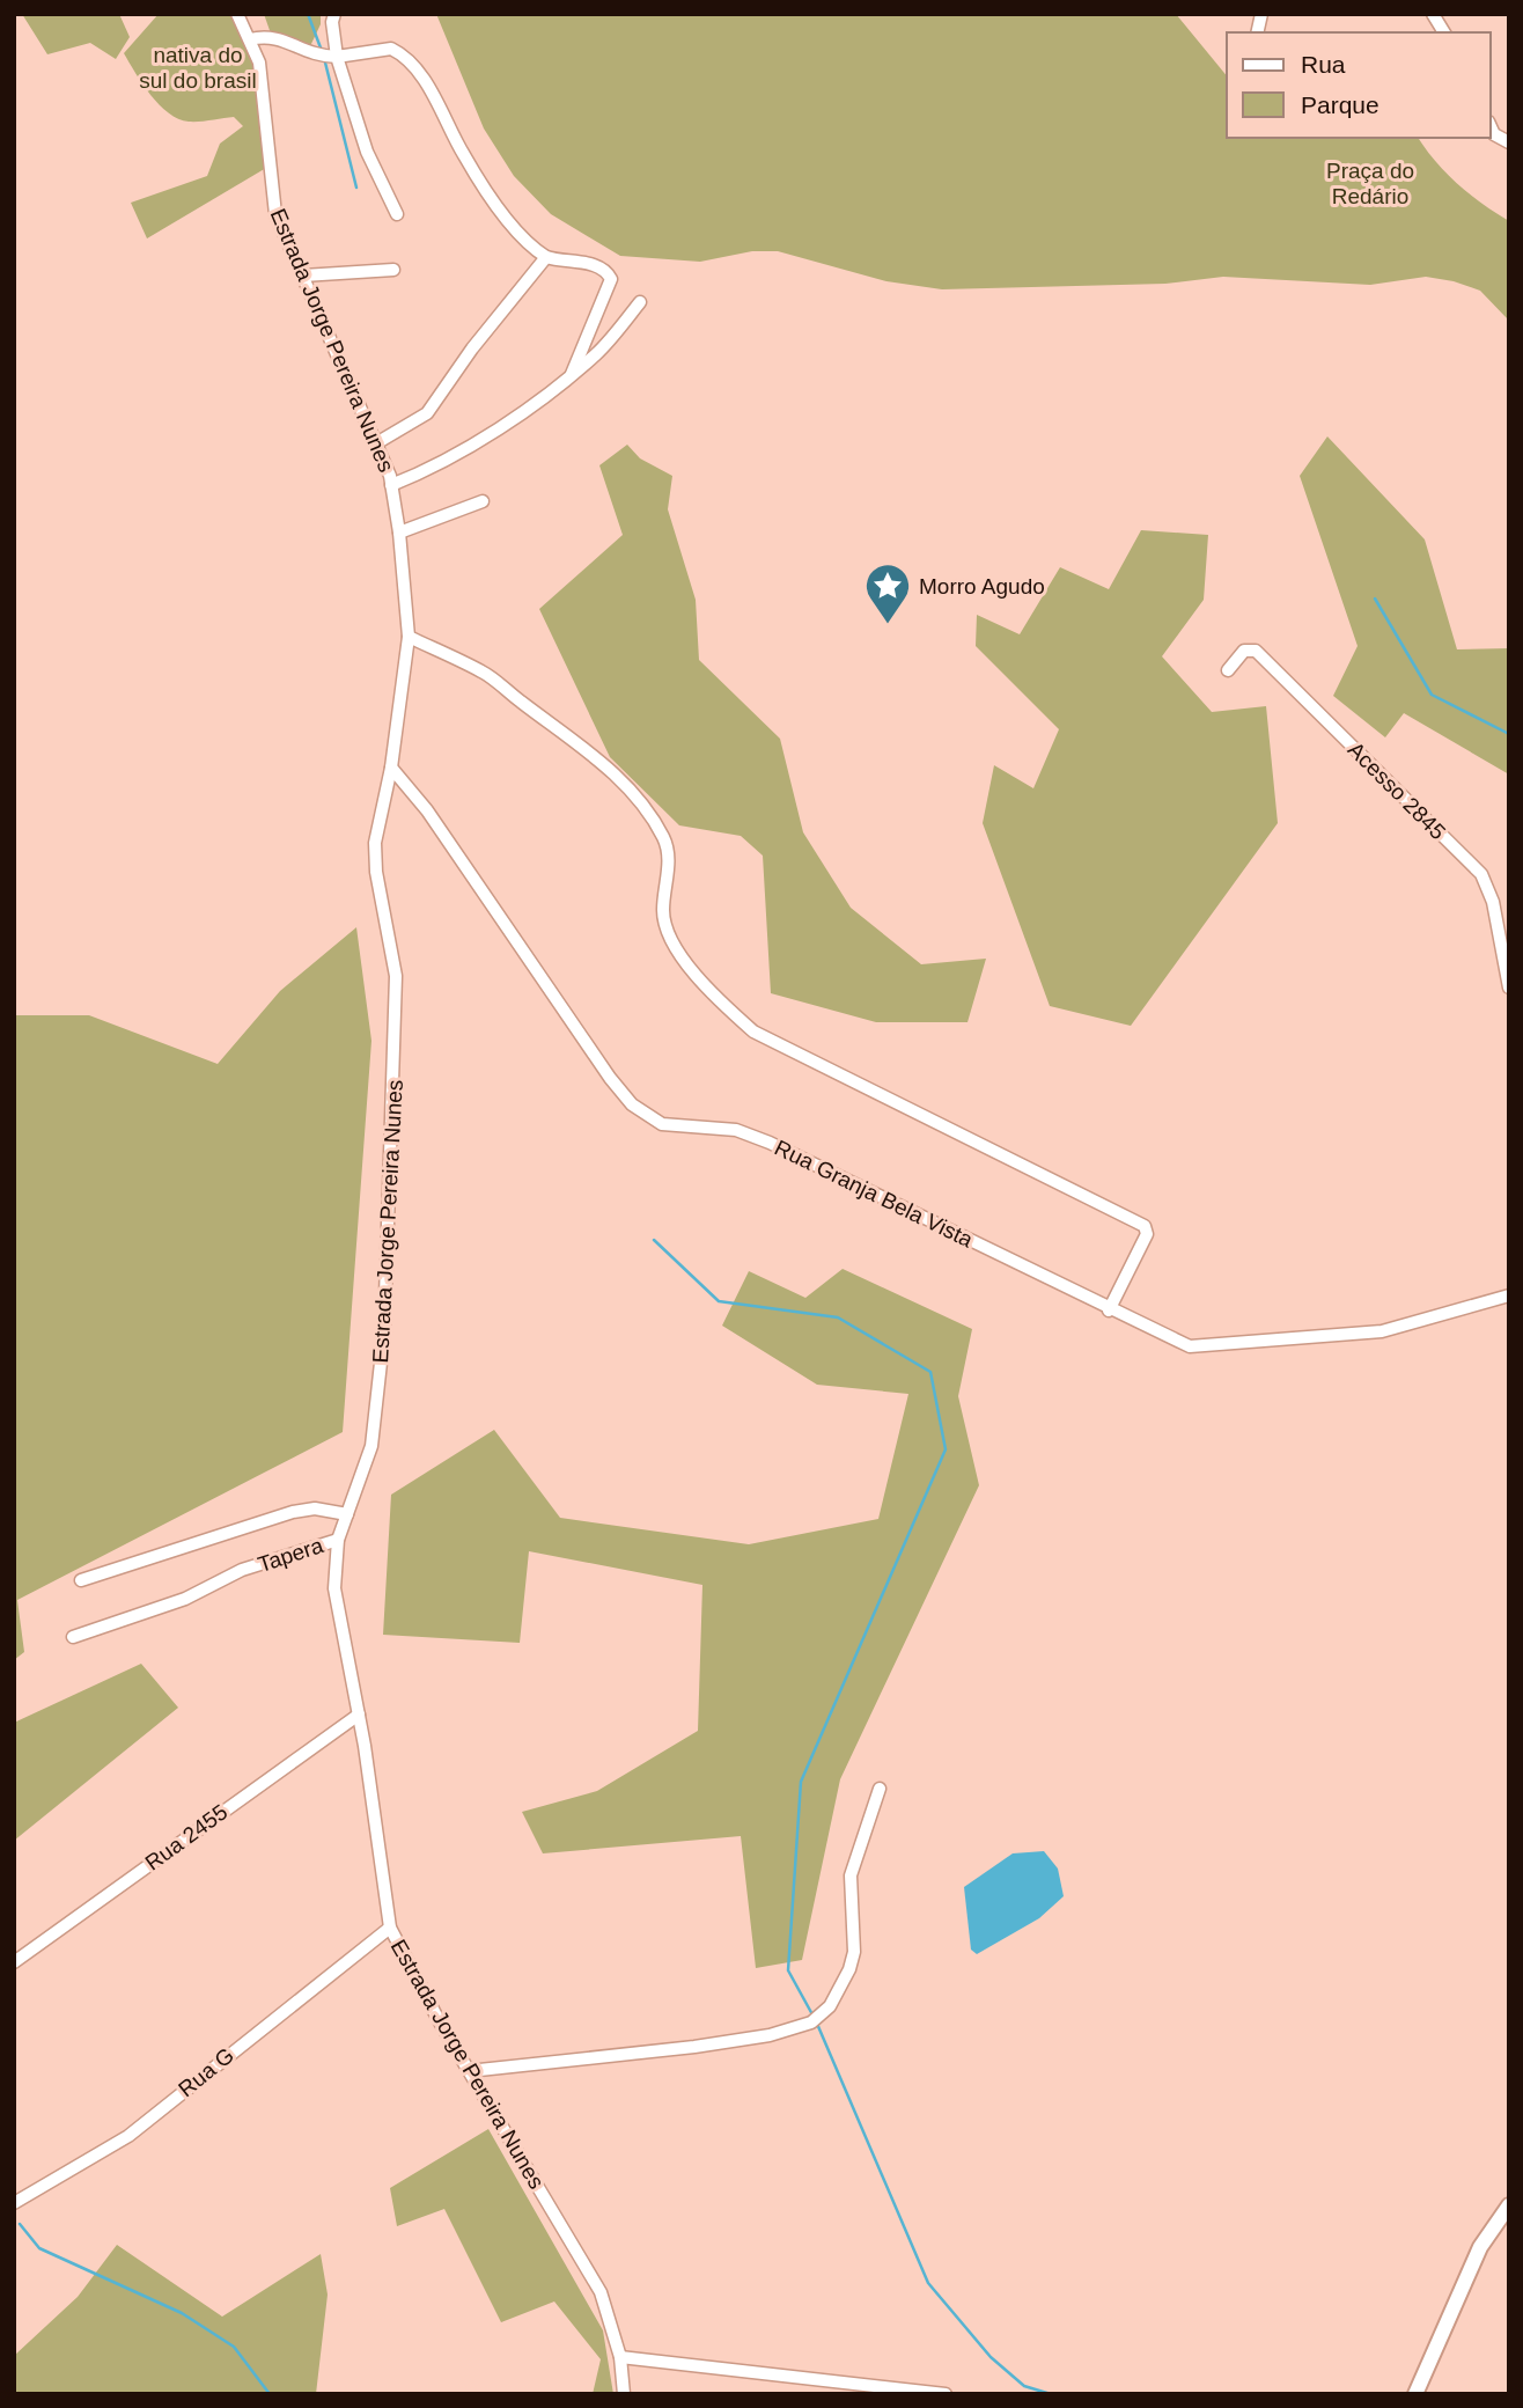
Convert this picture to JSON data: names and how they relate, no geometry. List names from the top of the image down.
{
  "streets": {
    "street": [
      "Estrada Jorge Pereira Nunes",
      "Acesso 2845",
      "Rua Granja Bela Vista",
      "Tapera",
      "Rua 2455",
      "Rua G"
    ]
  },
  "crossings": [
    ["Estrada Jorge Pereira Nunes", "Rua Granja Bela Vista"],
    ["Estrada Jorge Pereira Nunes", "Tapera"],
    ["Estrada Jorge Pereira Nunes", "Rua 2455"],
    ["Estrada Jorge Pereira Nunes", "Rua G"]
  ],
  "parks": ["nativa do sul do brasil", "Praça do Redário"],
  "places": {
    "place": ["Morro Agudo"]
  },
  "legend": ["Rua", "Parque"]
}
